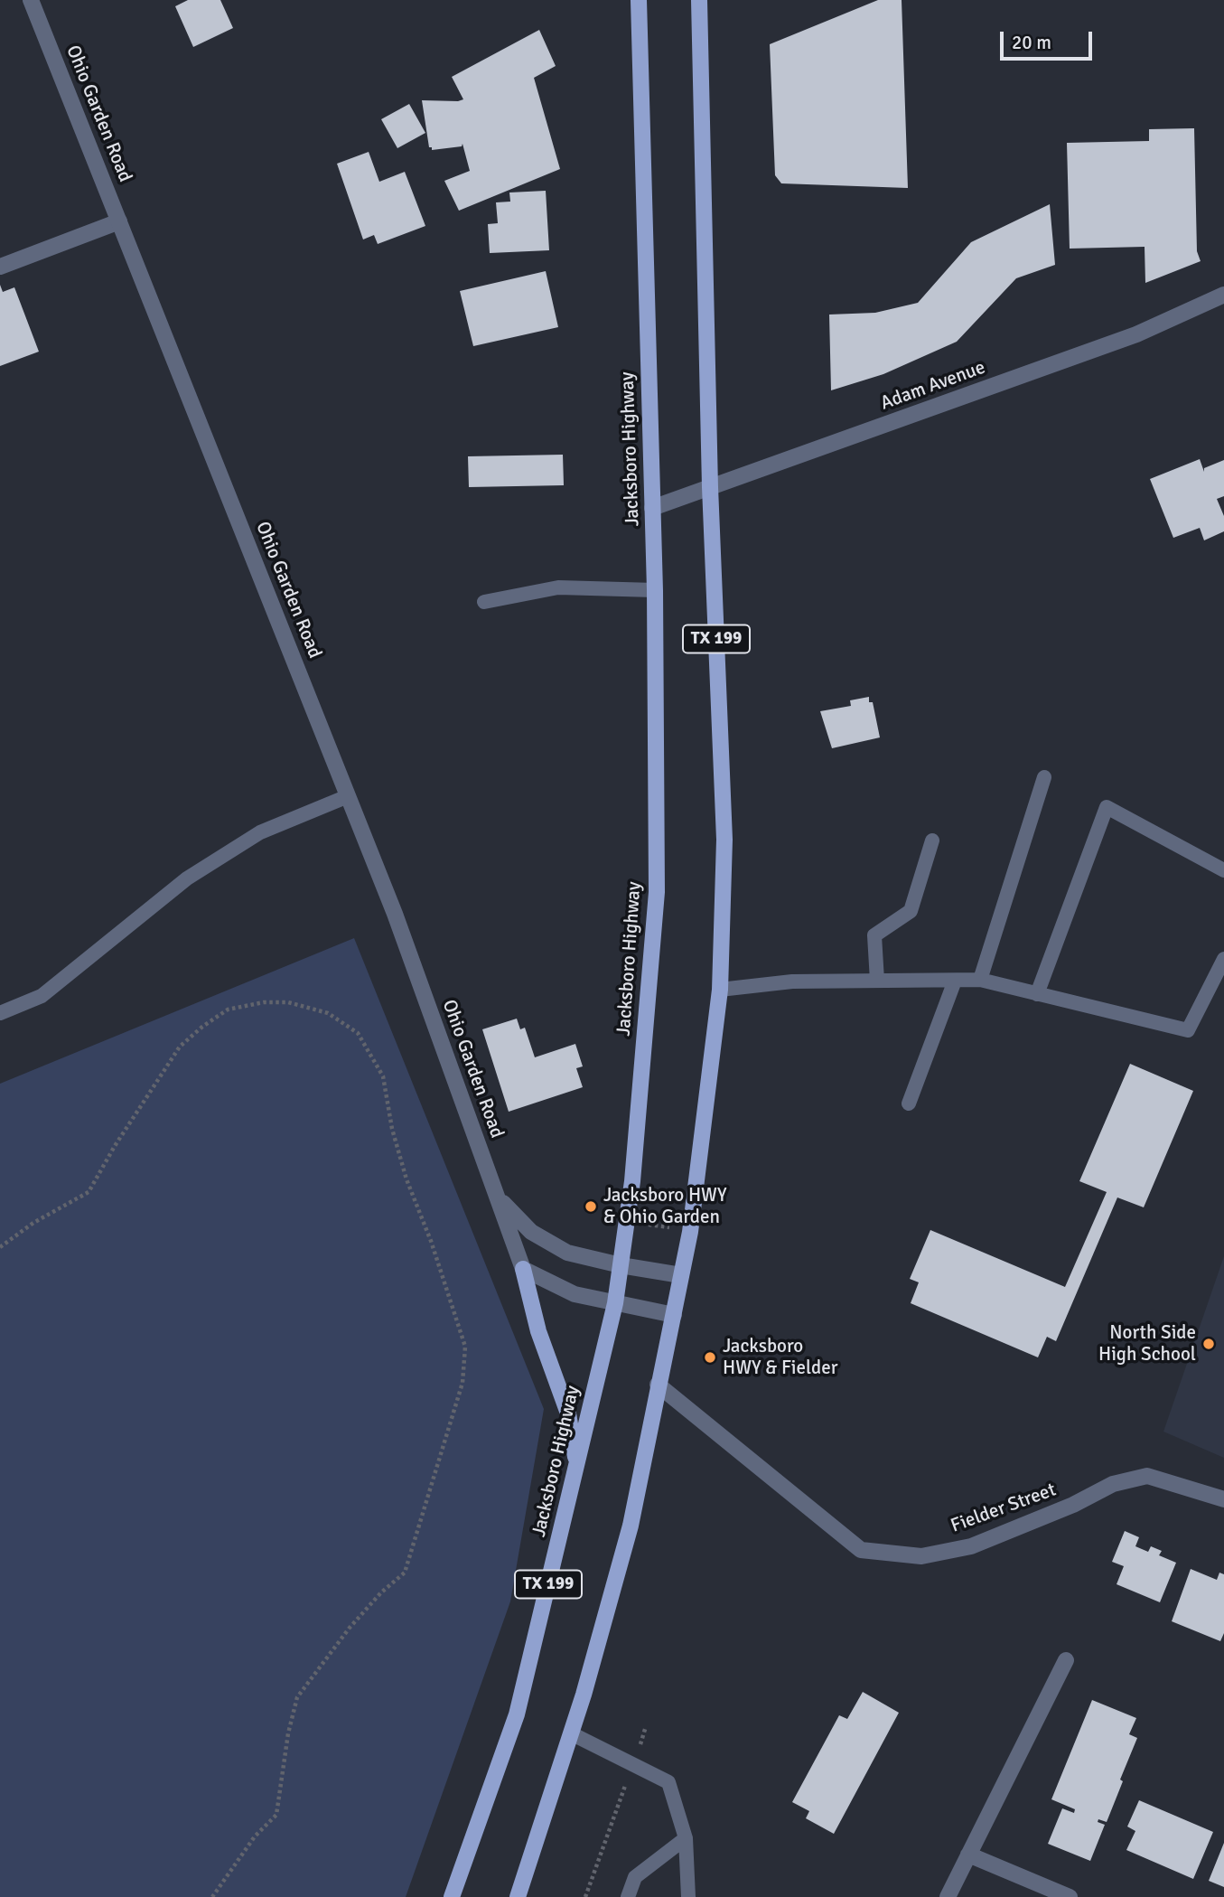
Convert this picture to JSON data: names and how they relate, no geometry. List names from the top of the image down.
{
  "streets": {
    "main road": ["Jacksboro Highway", "TX 199"],
    "street": ["Ohio Garden Road", "Adam Avenue", "Fielder Street"]
  },
  "crossings": [
    ["Ohio Garden Road", "Jacksboro Highway"],
    ["Ohio Garden Road", "TX 199"],
    ["Adam Avenue", "Jacksboro Highway"],
    ["Adam Avenue", "TX 199"],
    ["TX 199", "Fielder Street"]
  ],
  "places": ["Jacksboro HWY & Ohio Garden", "North Side High School", "Jacksboro HWY & Fielder"],
  "scale_bar": "20 m"
}
